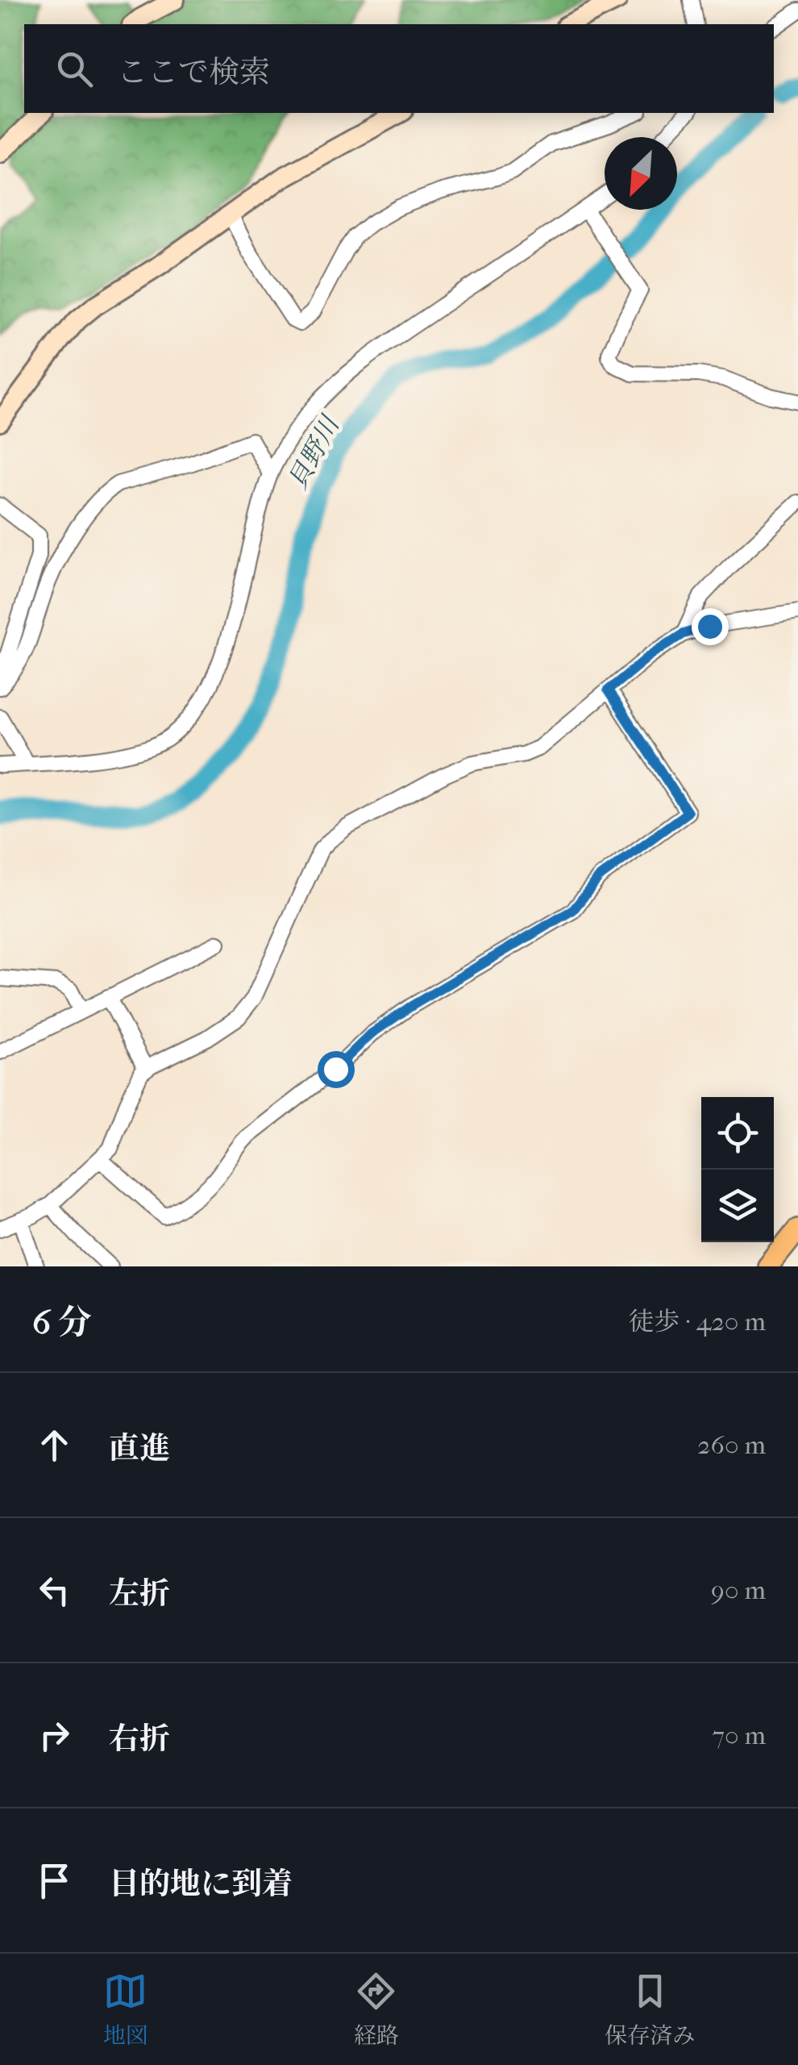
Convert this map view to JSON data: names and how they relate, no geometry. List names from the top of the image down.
{
  "water": ["貝野川"],
  "north": "bottom left",
  "page": {
    "search": "ここで検索",
    "heading": ["6 分", "徒歩 · 420 m"],
    "list": [
      ["直進", "260 m"],
      ["左折", "90 m"],
      ["右折", "70 m"],
      "目的地に到着"
    ],
    "nav": ["地図", "経路", "保存済み"]
  }
}
